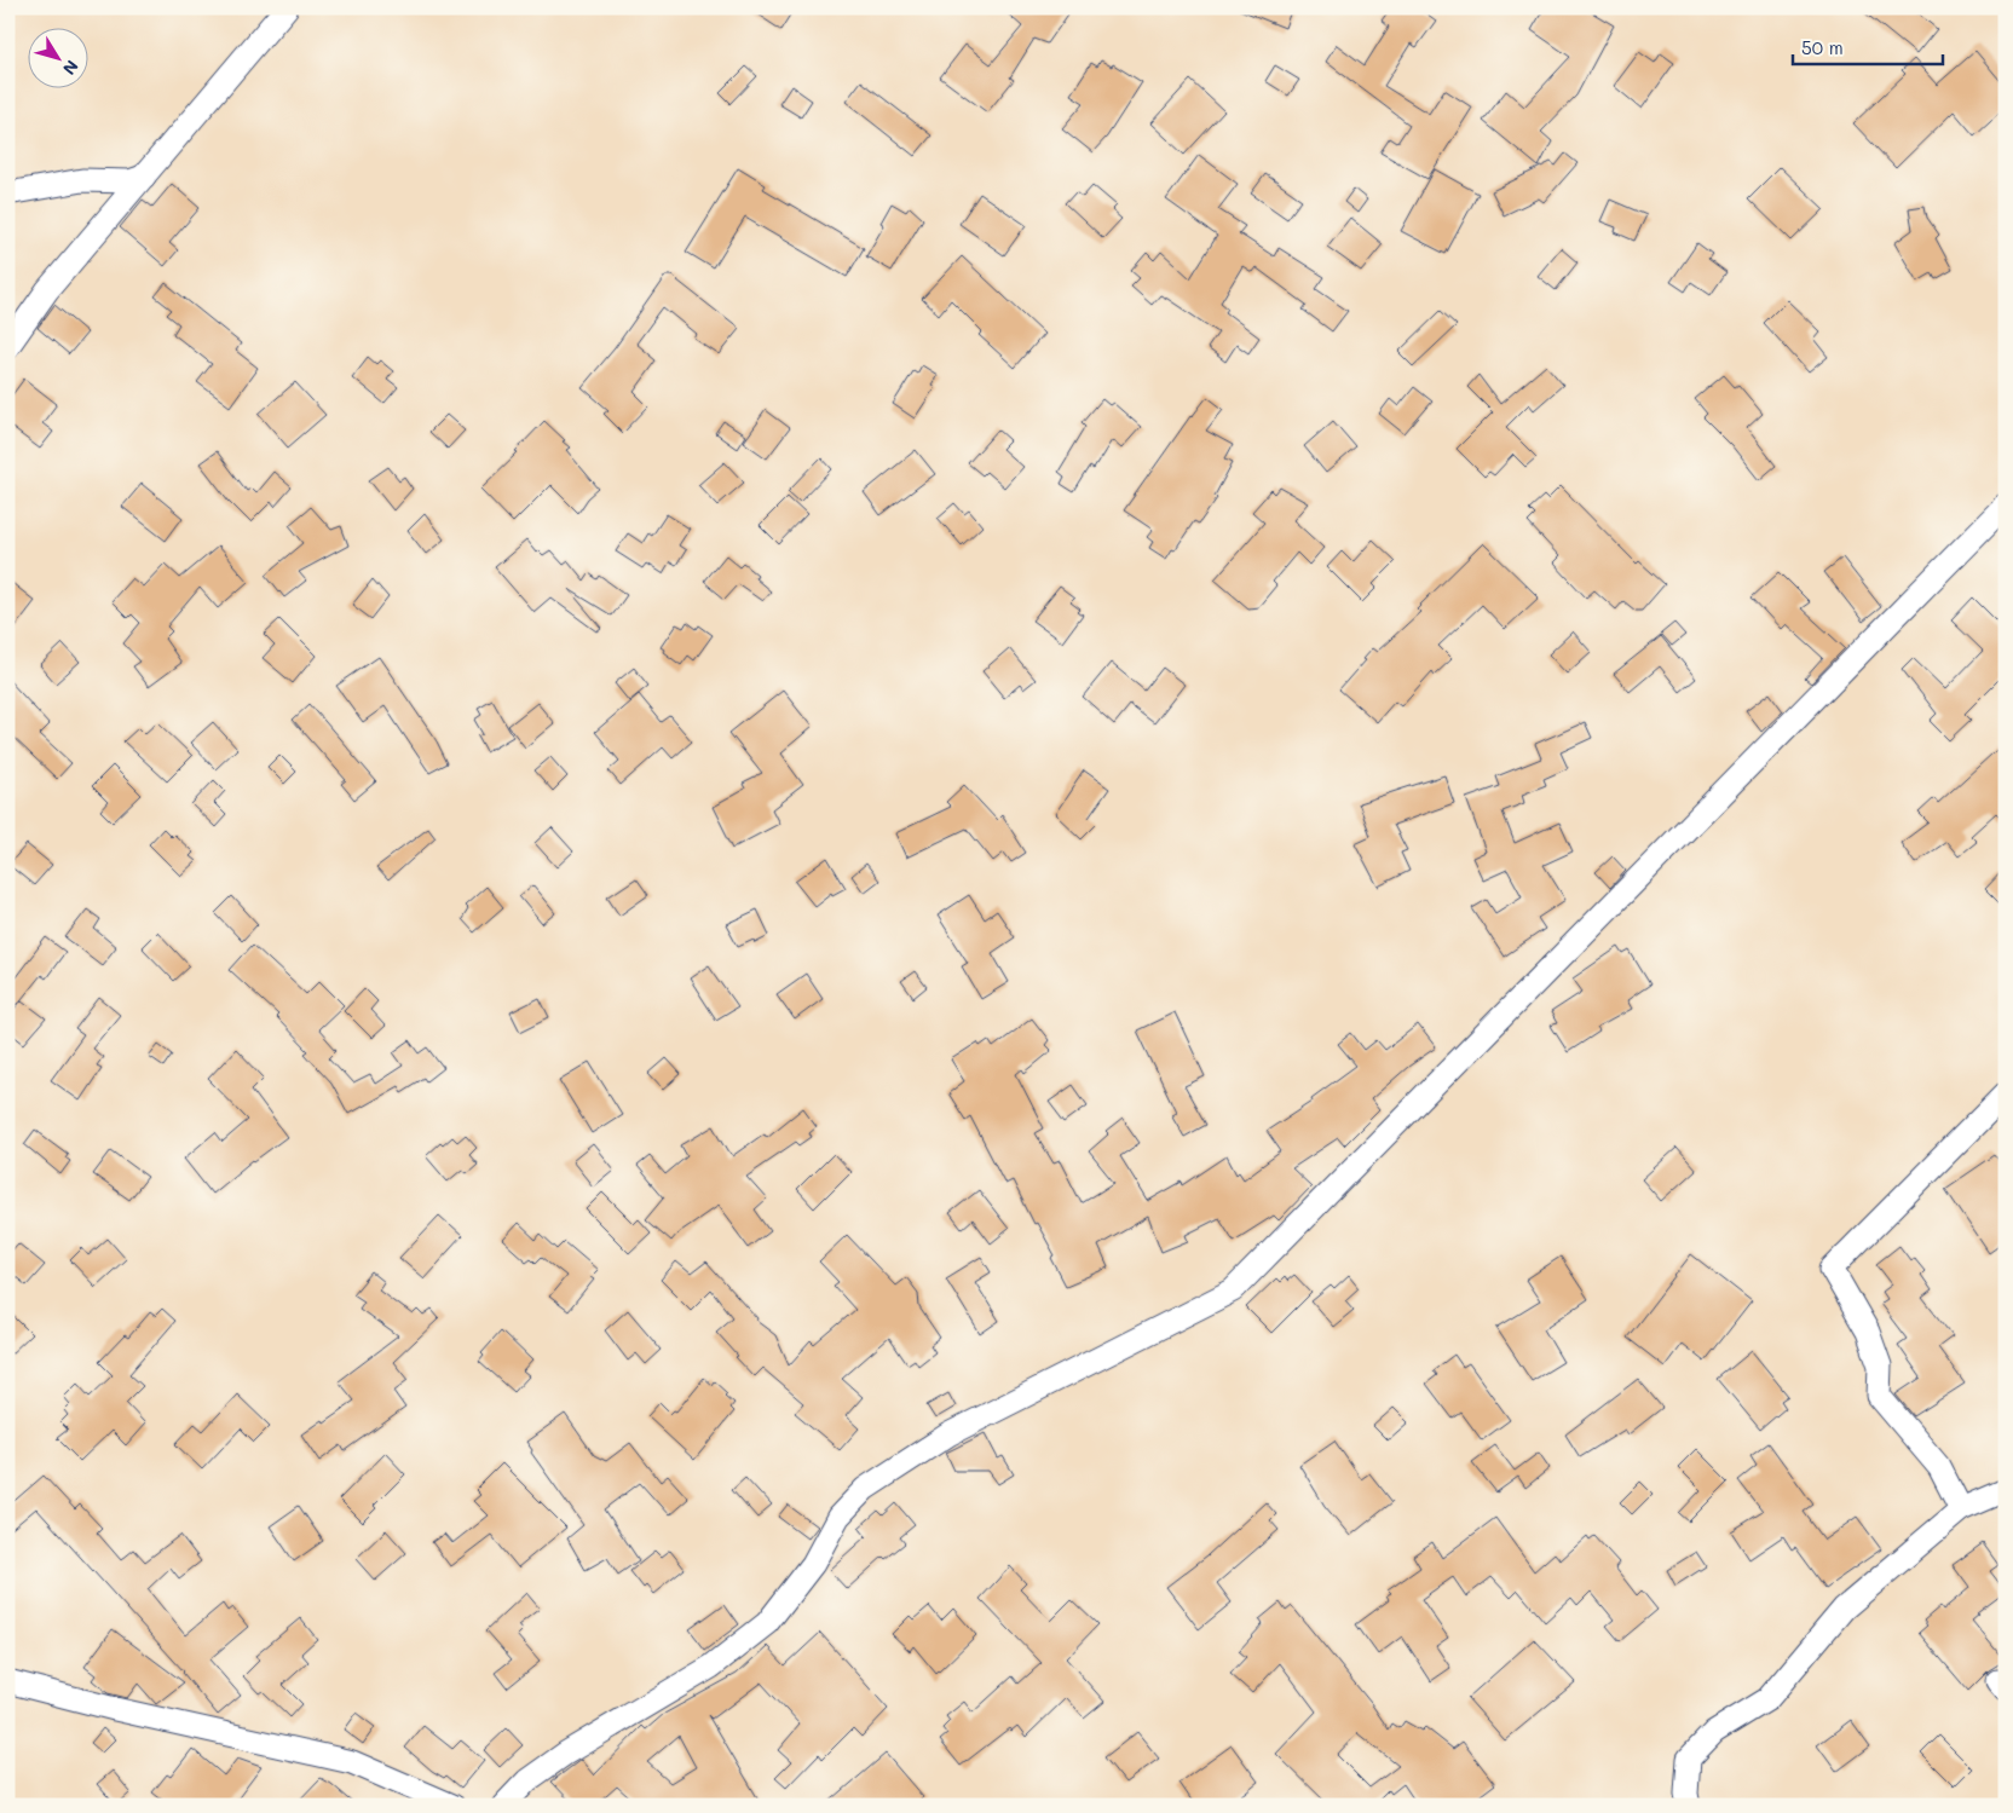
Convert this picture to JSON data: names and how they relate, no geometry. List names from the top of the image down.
{
  "scale_bar": "50 m",
  "north": "bottom right"
}
